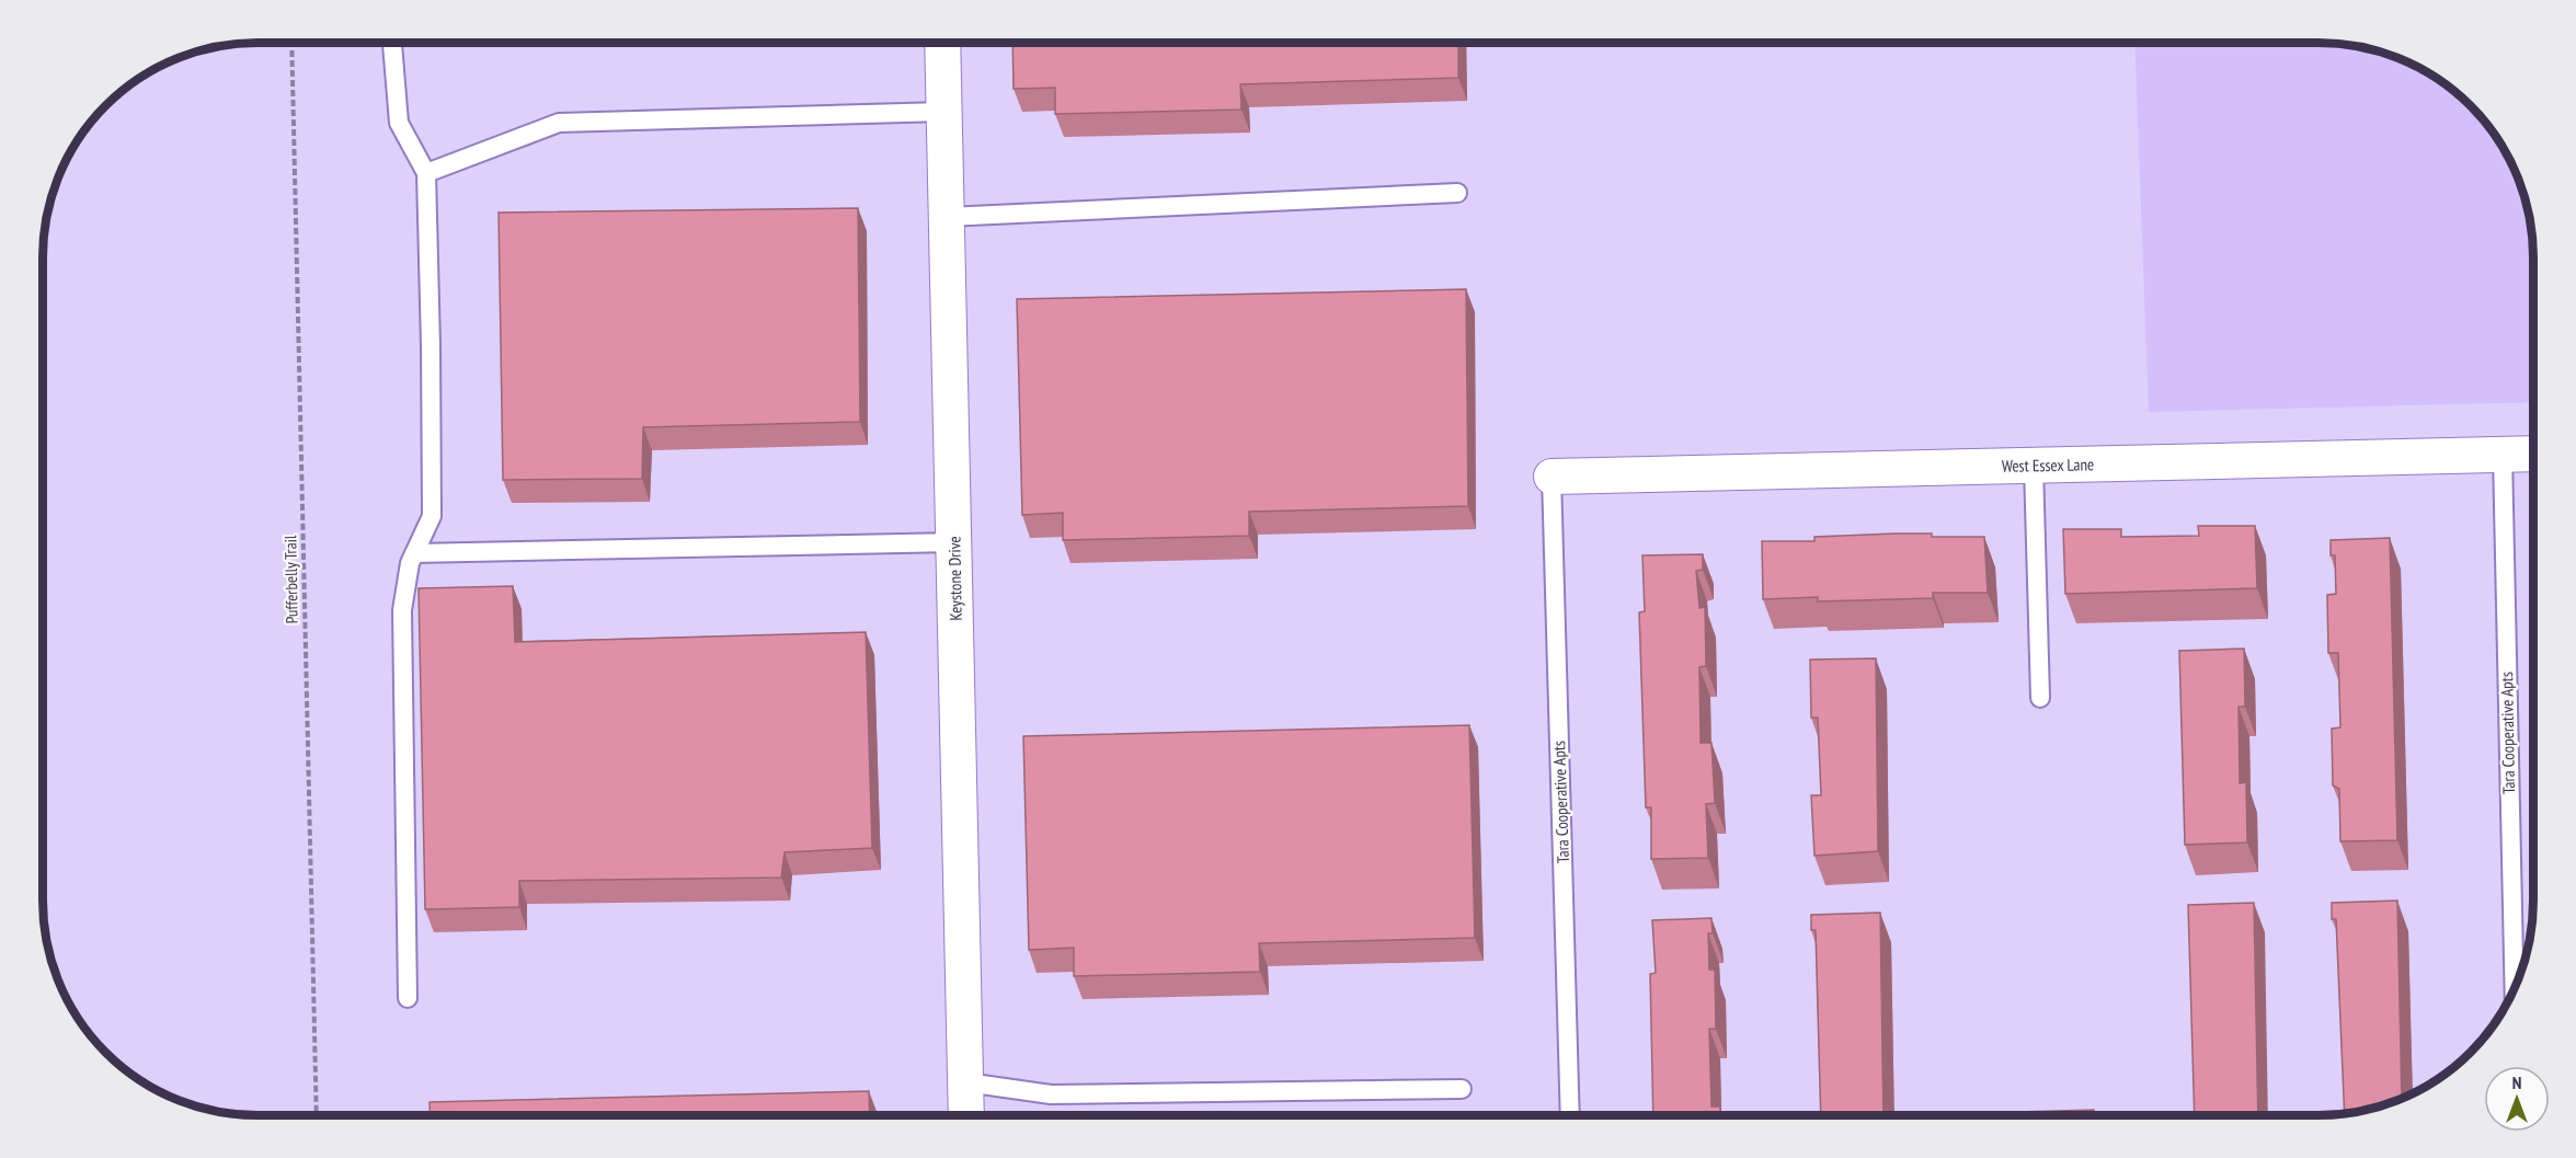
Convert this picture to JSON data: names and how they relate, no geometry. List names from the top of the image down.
{
  "streets": {
    "street": ["West Essex Lane", "Keystone Drive"],
    "lane": ["Tara Cooperative Apts"],
    "path": ["Pufferbelly Trail"]
  },
  "crossings": [
    ["West Essex Lane", "Tara Cooperative Apts"]
  ],
  "north": "top"
}
